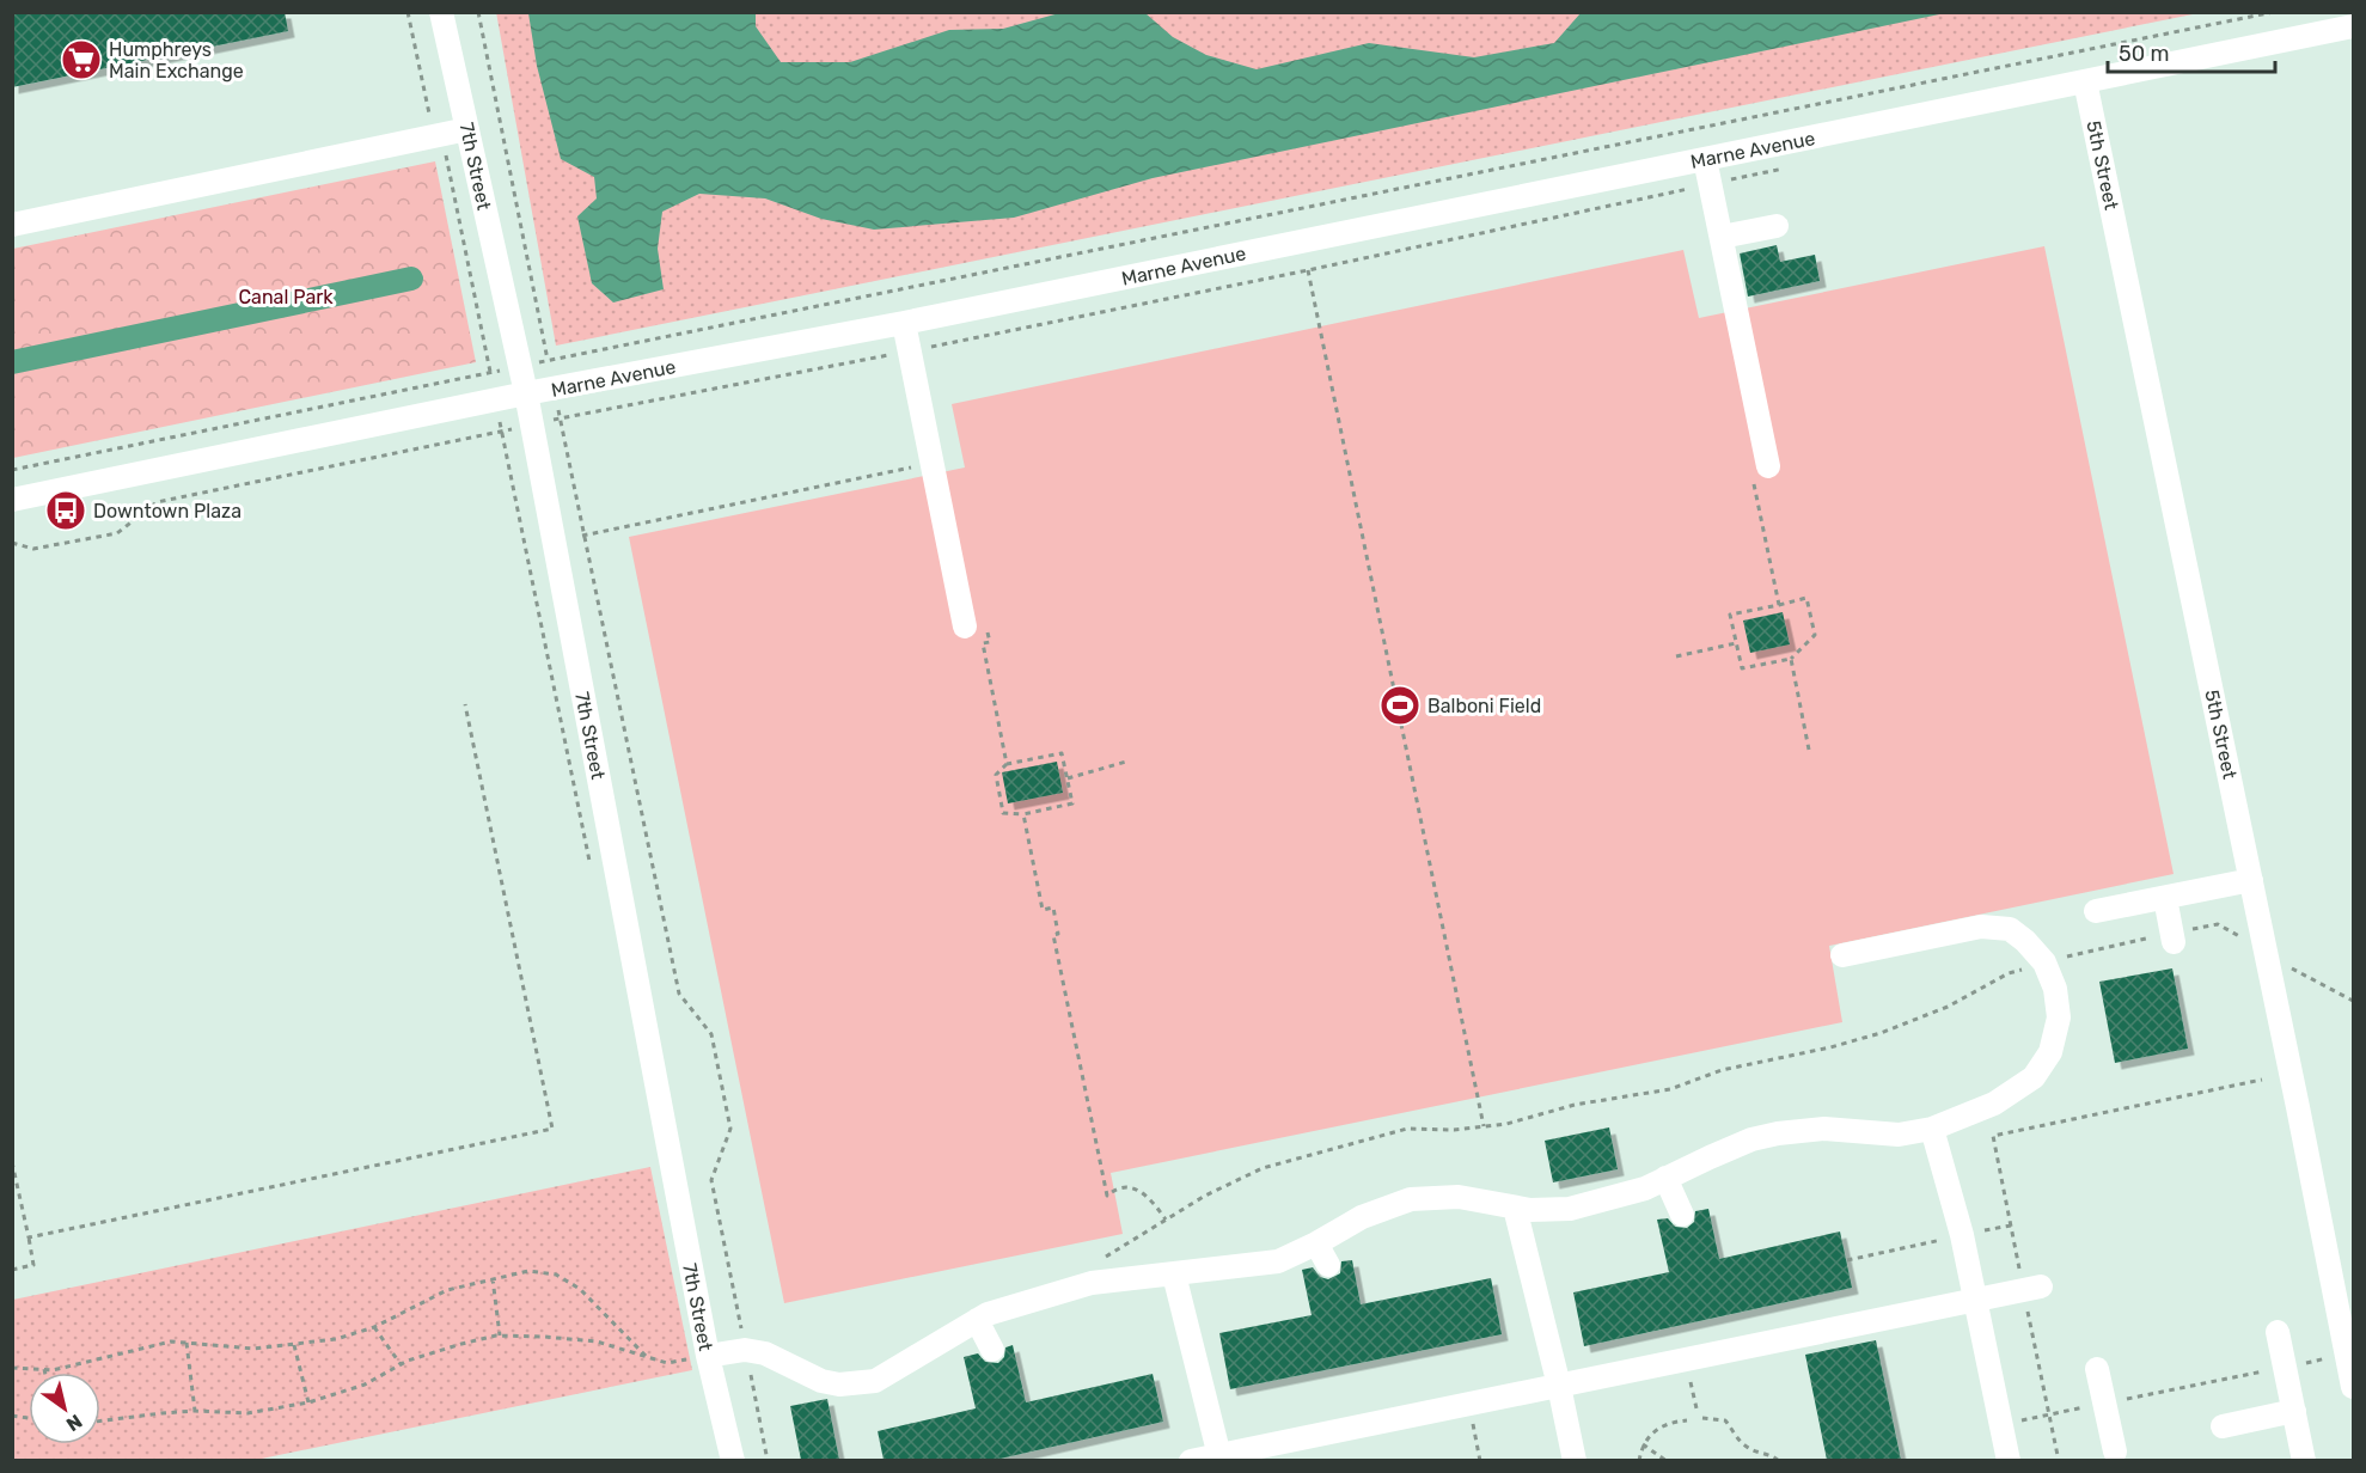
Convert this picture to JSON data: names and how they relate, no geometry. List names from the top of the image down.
{
  "streets": {
    "street": ["Marne Avenue", "5th Street", "7th Street"]
  },
  "crossings": [
    ["Marne Avenue", "5th Street"],
    ["Marne Avenue", "7th Street"]
  ],
  "parks": ["Canal Park"],
  "places": {
    "supermarket": ["Humphreys Main Exchange"],
    "bus stop": ["Downtown Plaza"],
    "sports": ["Balboni Field"]
  },
  "scale_bar": "50 m",
  "north": "bottom right"
}
